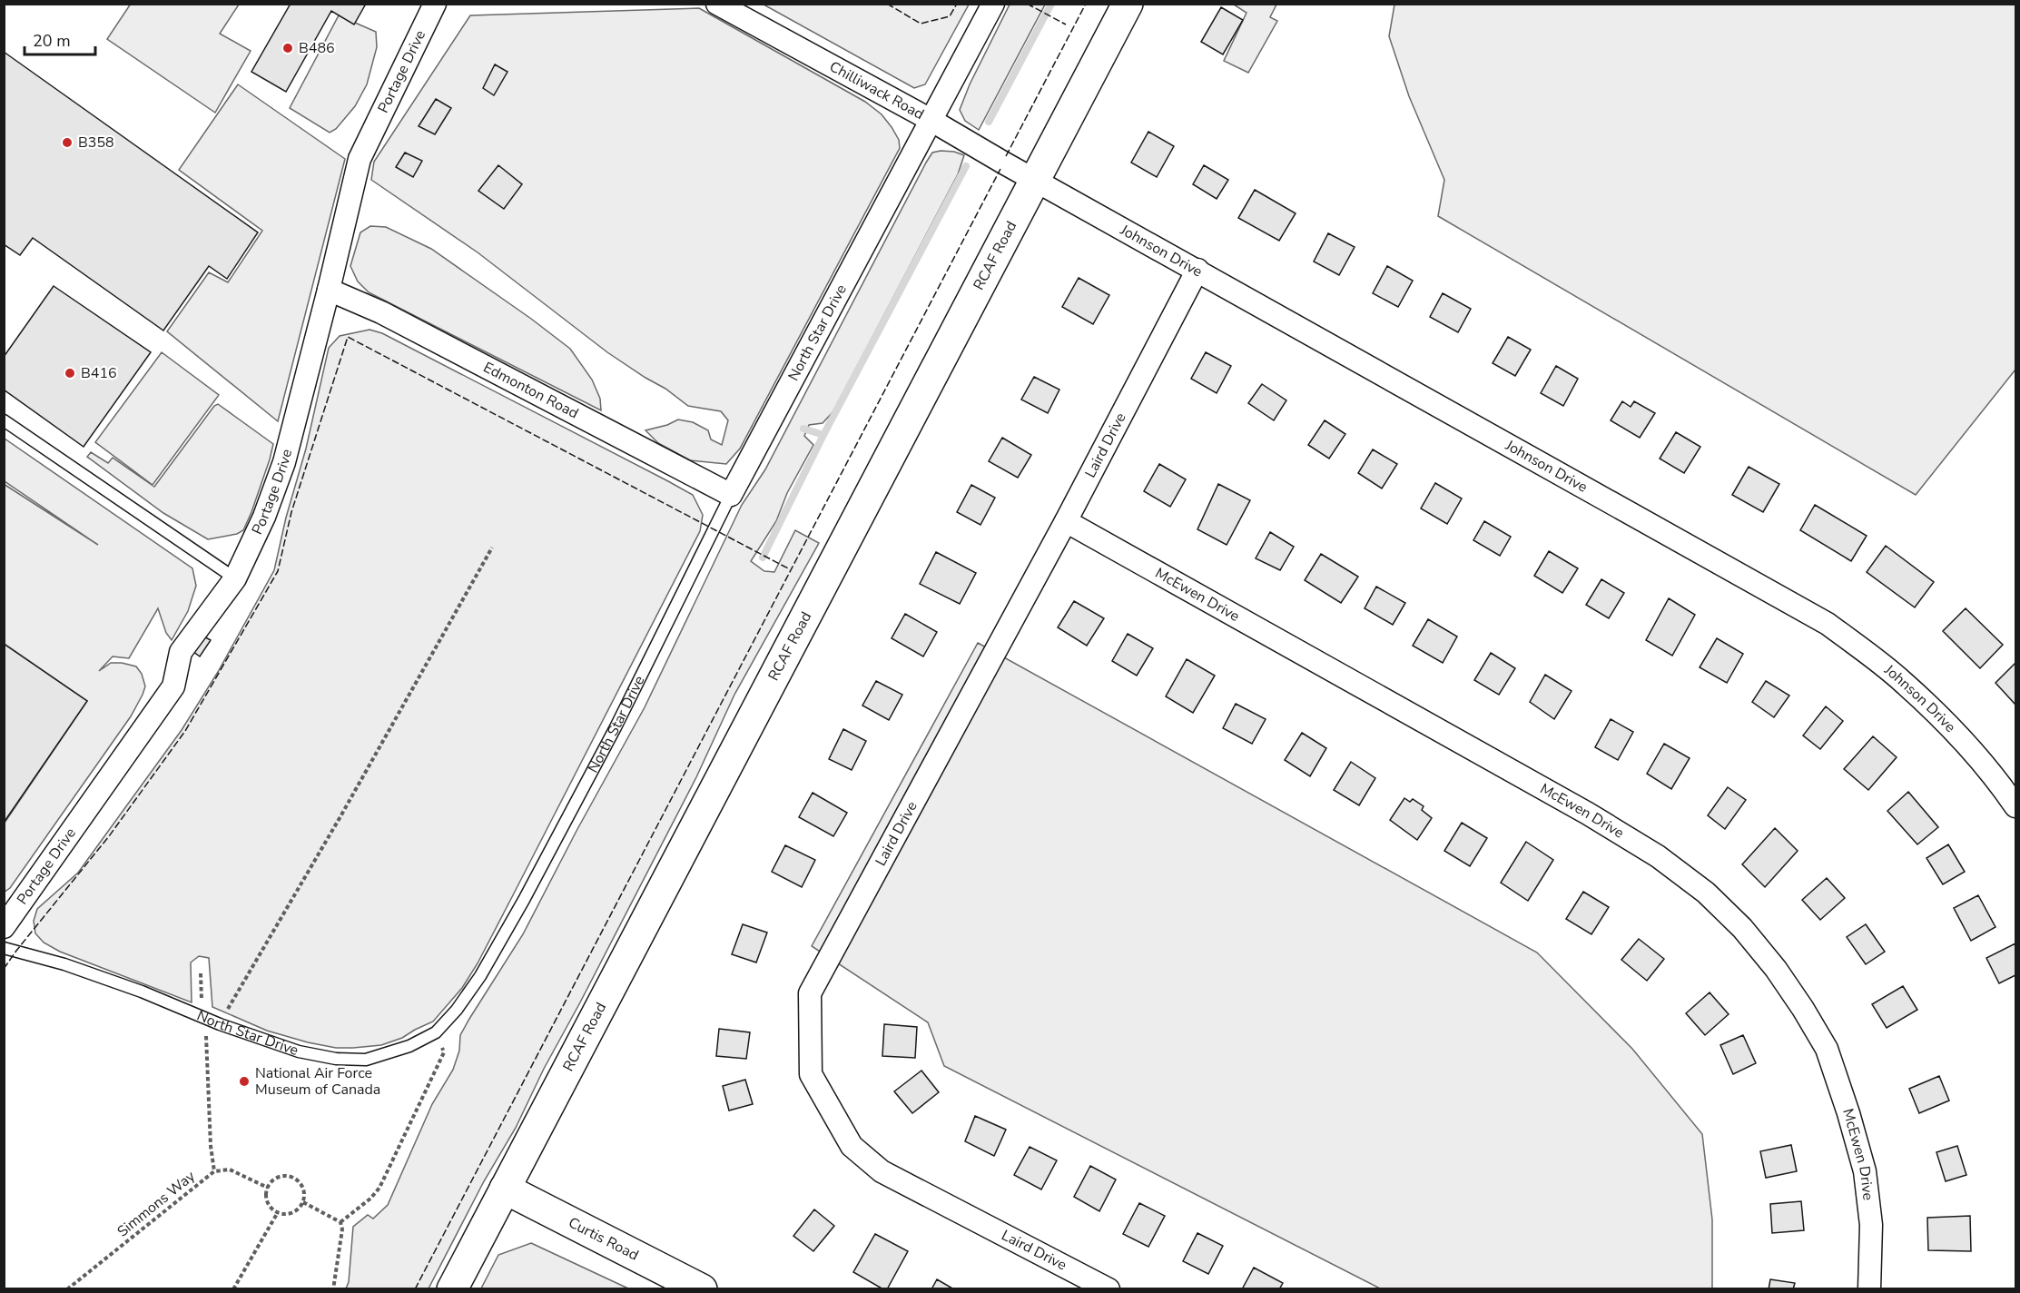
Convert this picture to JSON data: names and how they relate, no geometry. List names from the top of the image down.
{
  "streets": {
    "main road": ["RCAF Road", "Curtis Road"],
    "street": [
      "Portage Drive",
      "Chilliwack Road",
      "Johnson Drive",
      "North Star Drive",
      "Edmonton Road",
      "Laird Drive",
      "McEwen Drive"
    ],
    "path": ["Simmons Way"]
  },
  "crossings": [
    ["Portage Drive", "Edmonton Road"],
    ["Chilliwack Road", "Johnson Drive"],
    ["Chilliwack Road", "RCAF Road"],
    ["Chilliwack Road", "North Star Drive"],
    ["Johnson Drive", "RCAF Road"],
    ["Johnson Drive", "Laird Drive"],
    ["RCAF Road", "Curtis Road"],
    ["North Star Drive", "Edmonton Road"],
    ["Laird Drive", "McEwen Drive"]
  ],
  "places": [
    "B486",
    "B358",
    "B416",
    "National Air Force Museum of Canada"
  ],
  "scale_bar": "20 m"
}
